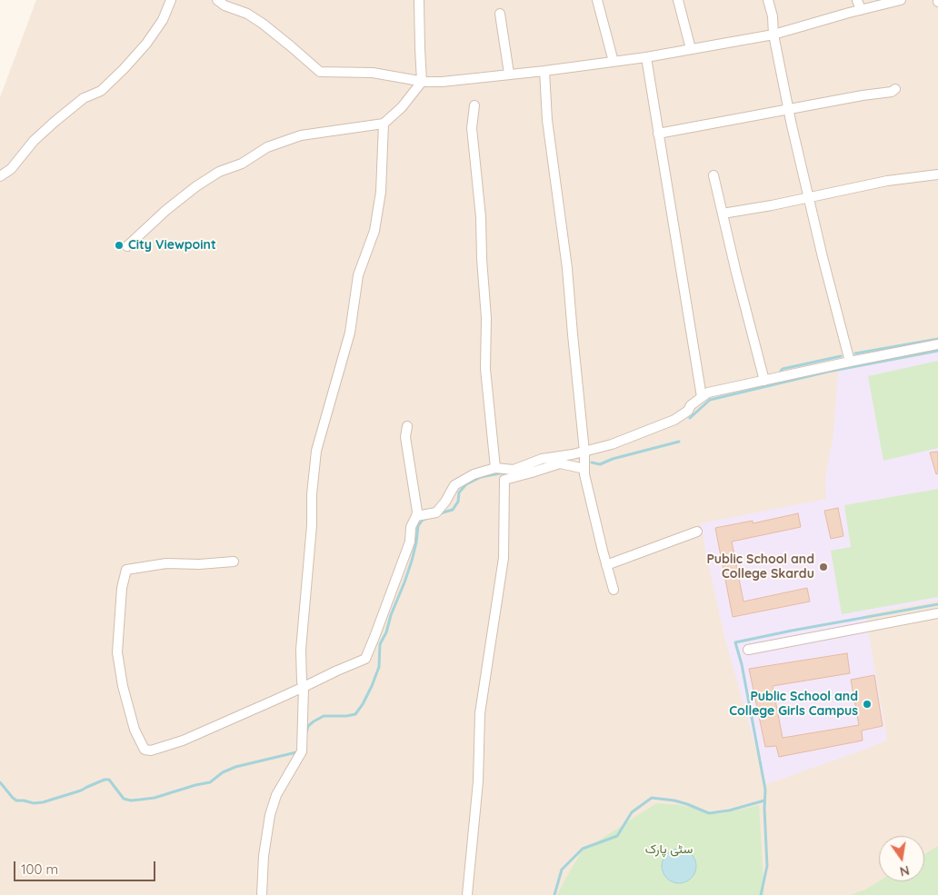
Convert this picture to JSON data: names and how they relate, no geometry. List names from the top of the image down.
{
  "parks": ["سٹی پارک"],
  "places": ["City Viewpoint", "Public School and College Skardu", "Public School and College Girls Campus"],
  "scale_bar": "100 m",
  "north": "bottom"
}
